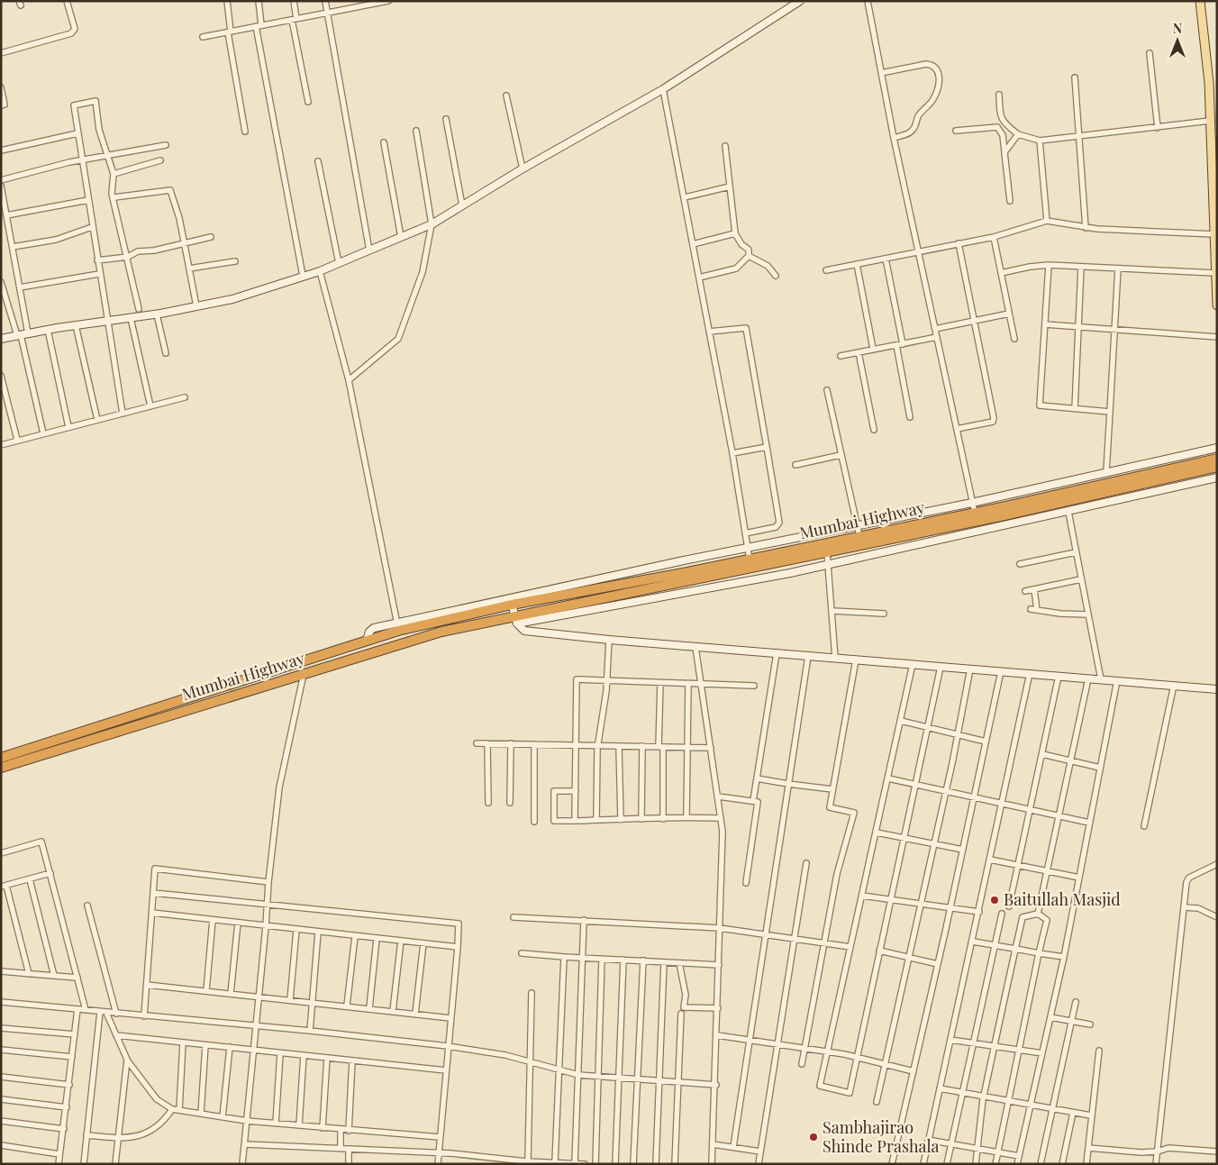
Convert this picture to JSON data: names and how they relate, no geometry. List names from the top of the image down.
{
  "streets": {
    "highway": ["Mumbai Highway"]
  },
  "places": ["Baitullah Masjid", "Sambhajirao Shinde Prashala"],
  "north": "top"
}
